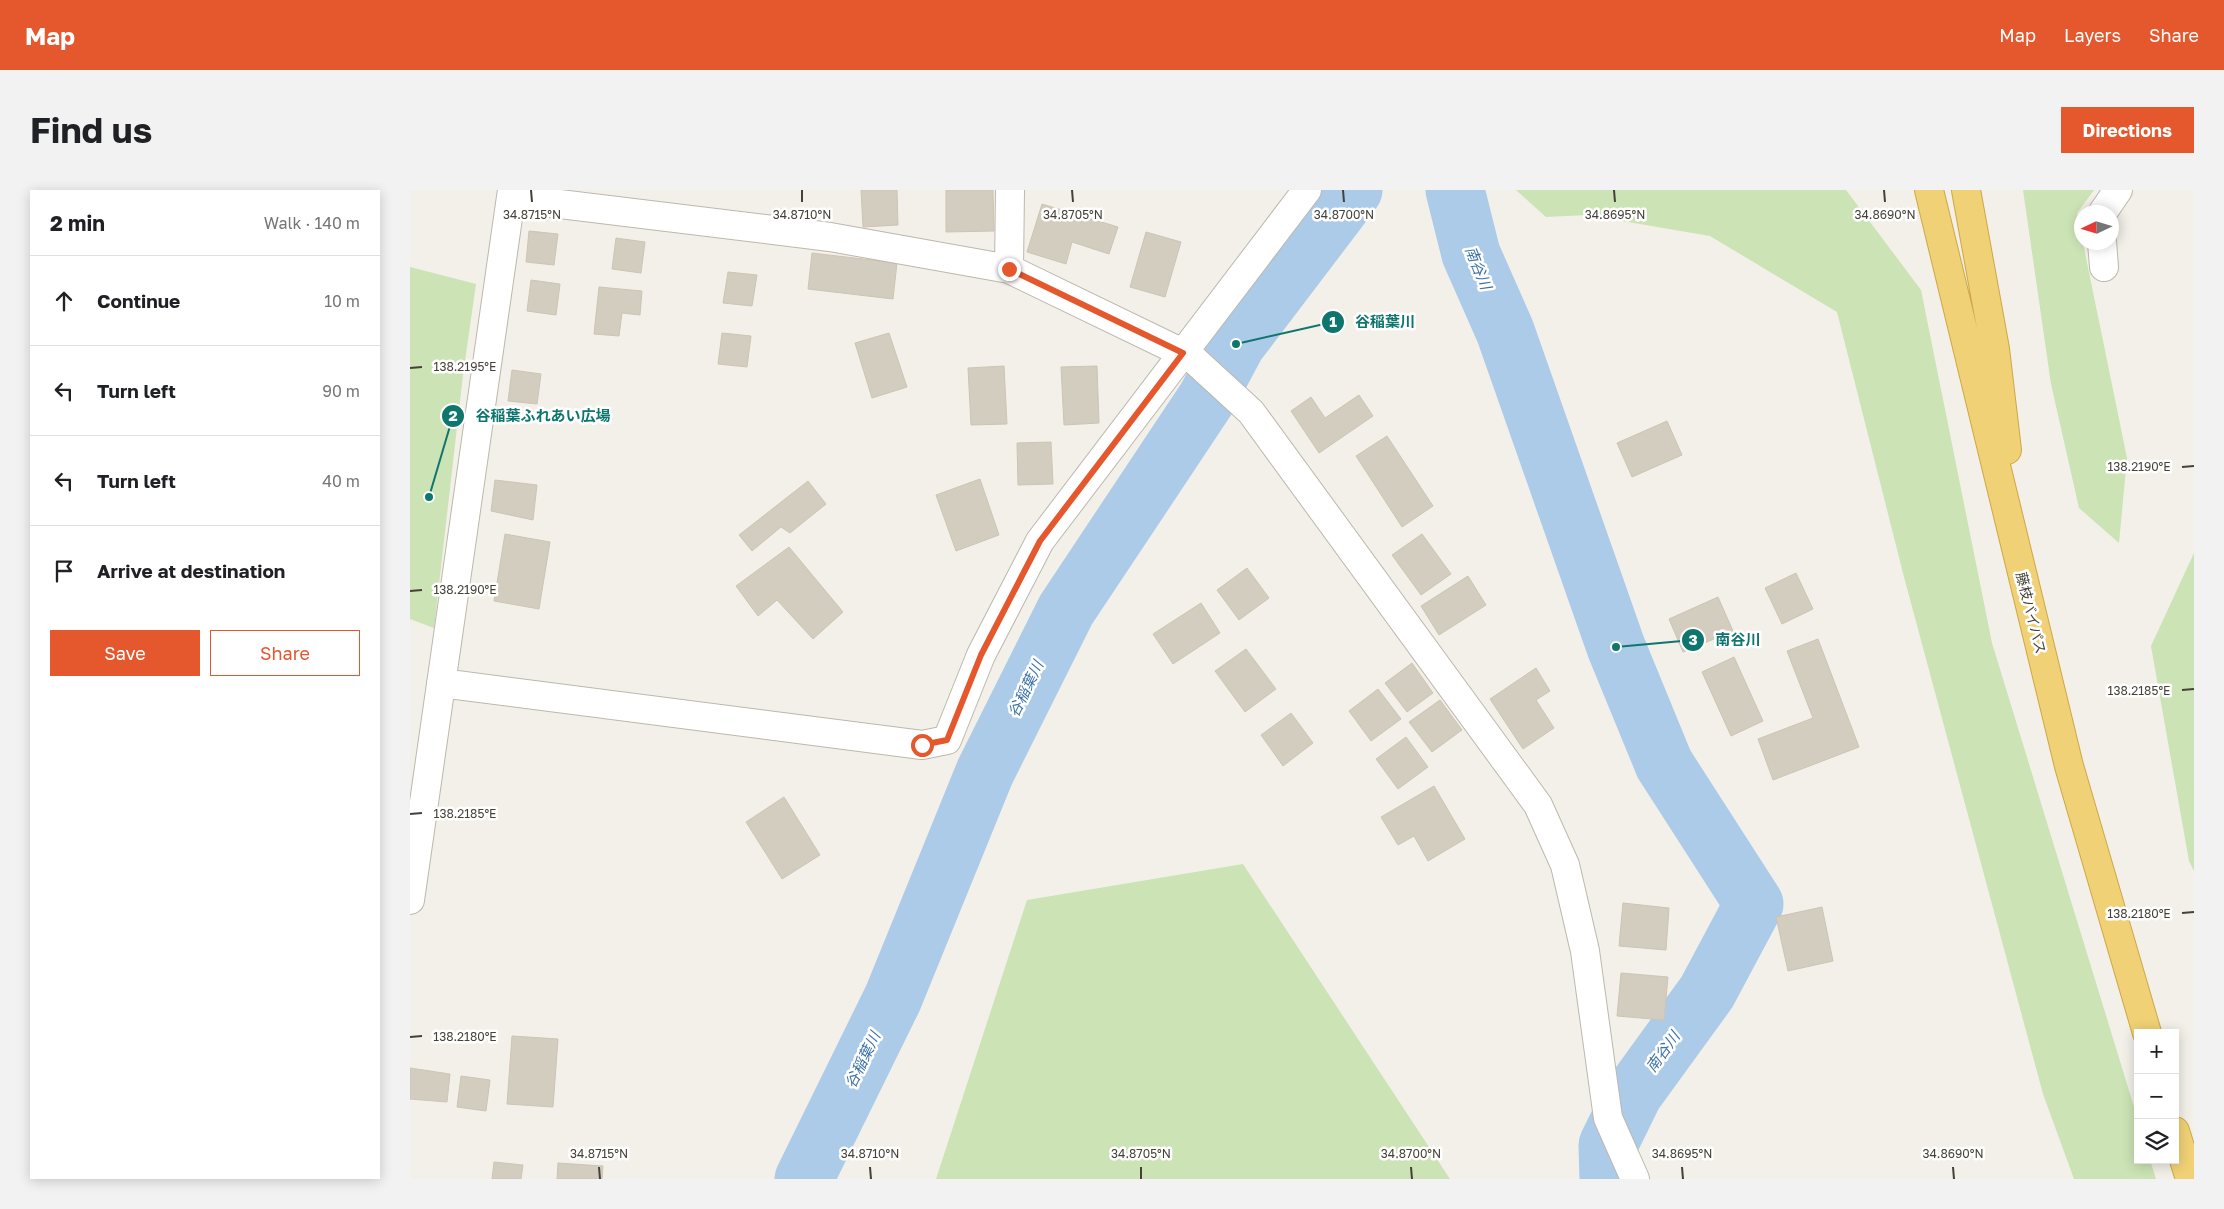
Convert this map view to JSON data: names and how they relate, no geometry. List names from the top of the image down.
{
  "streets": {
    "highway": ["藤枝バイパス"]
  },
  "water": ["南谷川", "谷稲葉川"],
  "places": ["谷稲葉川", "谷稲葉ふれあい広場", "南谷川"],
  "north": "left",
  "page": {
    "header": "Map",
    "nav": ["Map", "Layers", "Share"],
    "buttons": [
      "Directions",
      ["Save", "Share"]
    ],
    "title": "Find us",
    "heading": ["2 min", "Walk · 140 m"],
    "list": [
      ["Continue", "10 m"],
      ["Turn left", "90 m"],
      ["Turn left", "40 m"],
      "Arrive at destination"
    ],
    "map_buttons": ["+", "−"]
  },
  "coordinates": [
    "34.8715°N",
    "34.8710°N",
    "34.8705°N",
    "34.8700°N",
    "34.8695°N",
    "34.8690°N",
    "138.2195°E",
    "138.2190°E",
    "138.2185°E",
    "138.2180°E"
  ]
}
